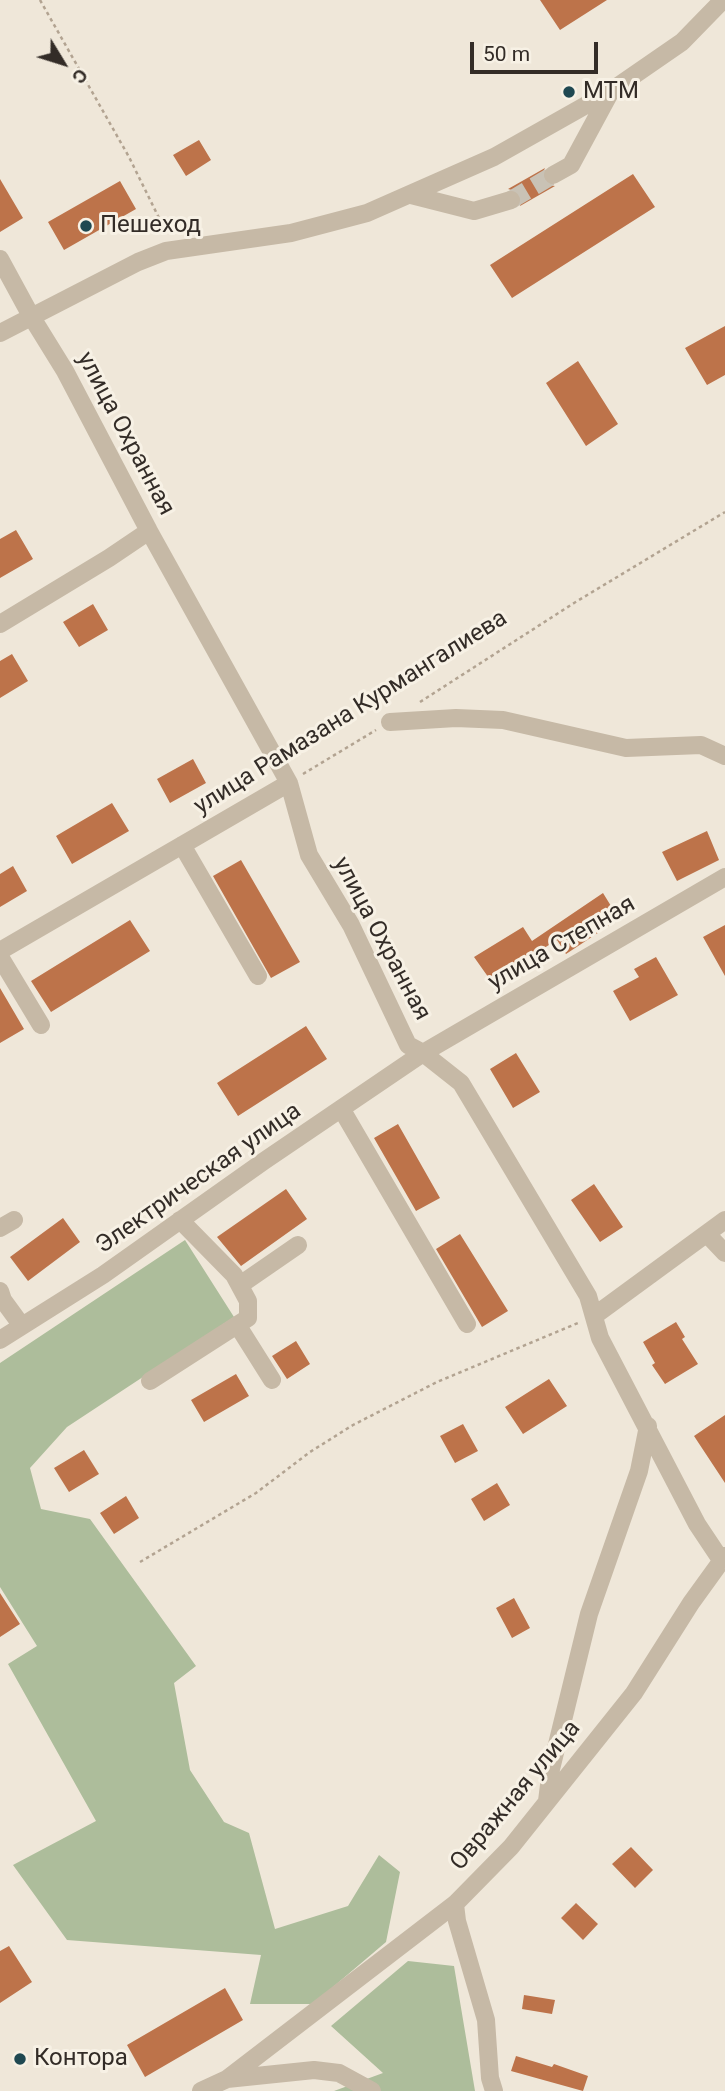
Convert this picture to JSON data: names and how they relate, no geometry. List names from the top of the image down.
{
  "streets": {
    "street": [
      "улица Охранная",
      "улица Рамазана Курмангалиева",
      "улица Степная",
      "Электрическая улица",
      "Овражная улица"
    ]
  },
  "crossings": [
    ["улица Охранная", "улица Рамазана Курмангалиева"],
    ["улица Охранная", "улица Степная"],
    ["улица Охранная", "Электрическая улица"],
    ["улица Охранная", "Овражная улица"],
    ["улица Степная", "Электрическая улица"]
  ],
  "places": ["МТМ", "Пешеход", "Контора"],
  "scale_bar": "50 m",
  "north": "bottom right"
}
